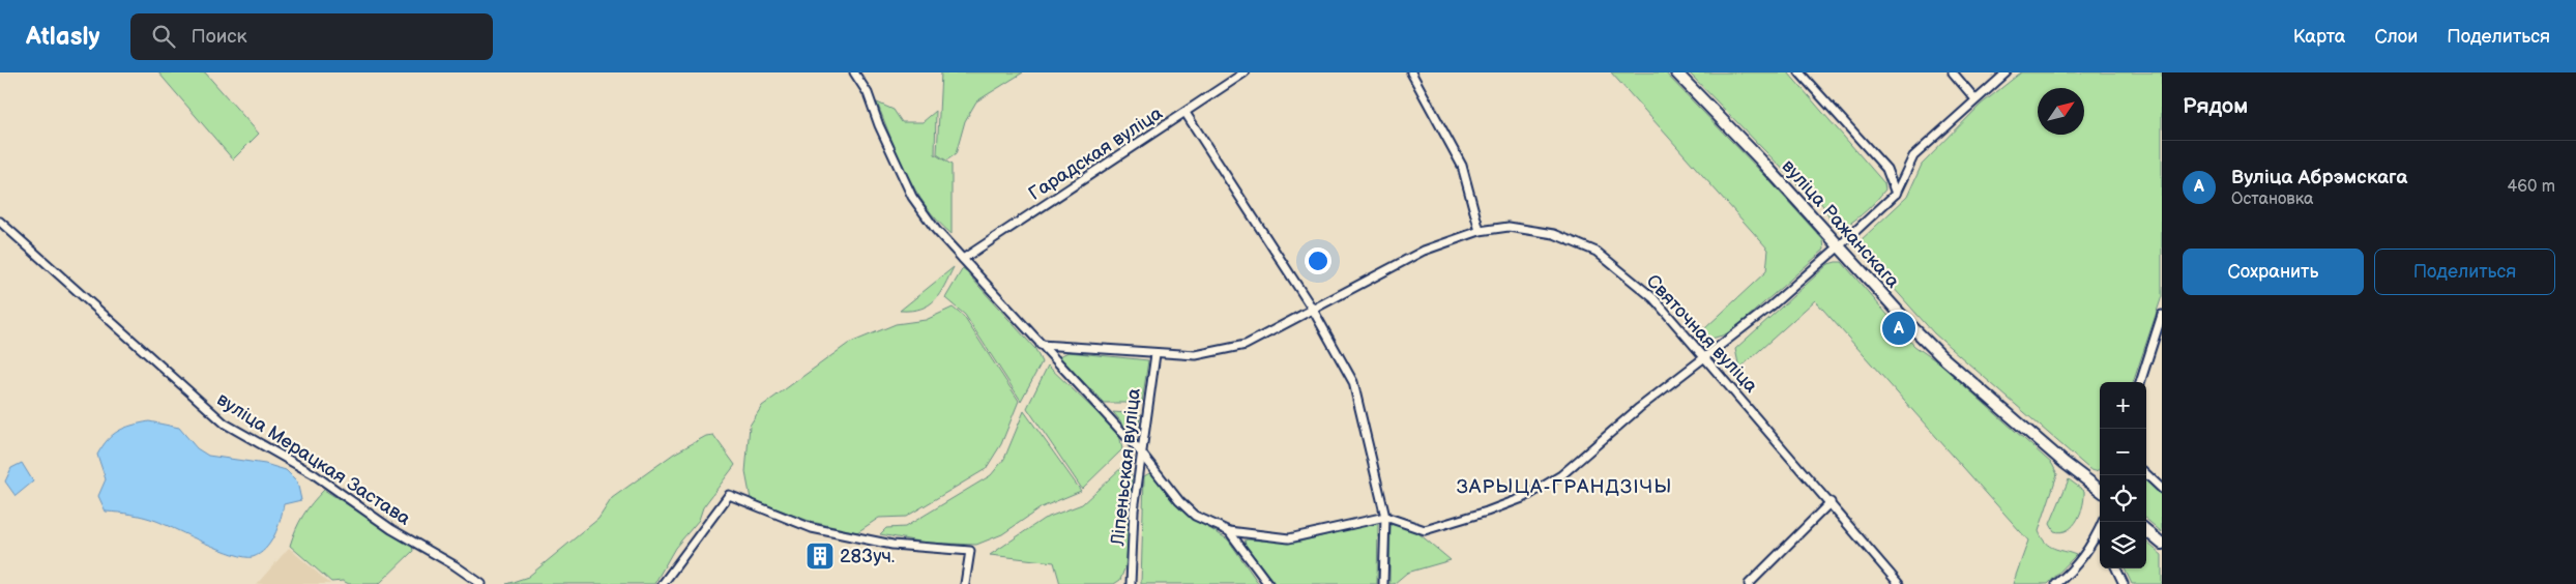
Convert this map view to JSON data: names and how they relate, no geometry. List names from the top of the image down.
{
  "streets": {
    "street": [
      "Гарадская вуліца",
      "вуліца Ражанскага",
      "Святочная вуліца",
      "вуліца Мерацкая Застава",
      "Ліпеньская вуліца"
    ]
  },
  "crossings": [
    ["Святочная вуліца", "Ліпеньская вуліца"]
  ],
  "districts": ["ЗАРЫЦА-ГРАНДЗІЧЫ"],
  "places": {
    "building": ["283уч."]
  },
  "north": "top right",
  "page": {
    "header": "Atlasly",
    "search": "Поиск",
    "nav": ["Карта", "Слои", "Поделиться"],
    "heading": "Рядом",
    "list": [
      {
        "mark": "A",
        "name": "Вуліца Абрэмскага",
        "note": "Остановка",
        "value": "460 m"
      }
    ],
    "buttons": ["Сохранить", "Поделиться"],
    "pins": "A",
    "map_buttons": ["+", "−"]
  }
}
